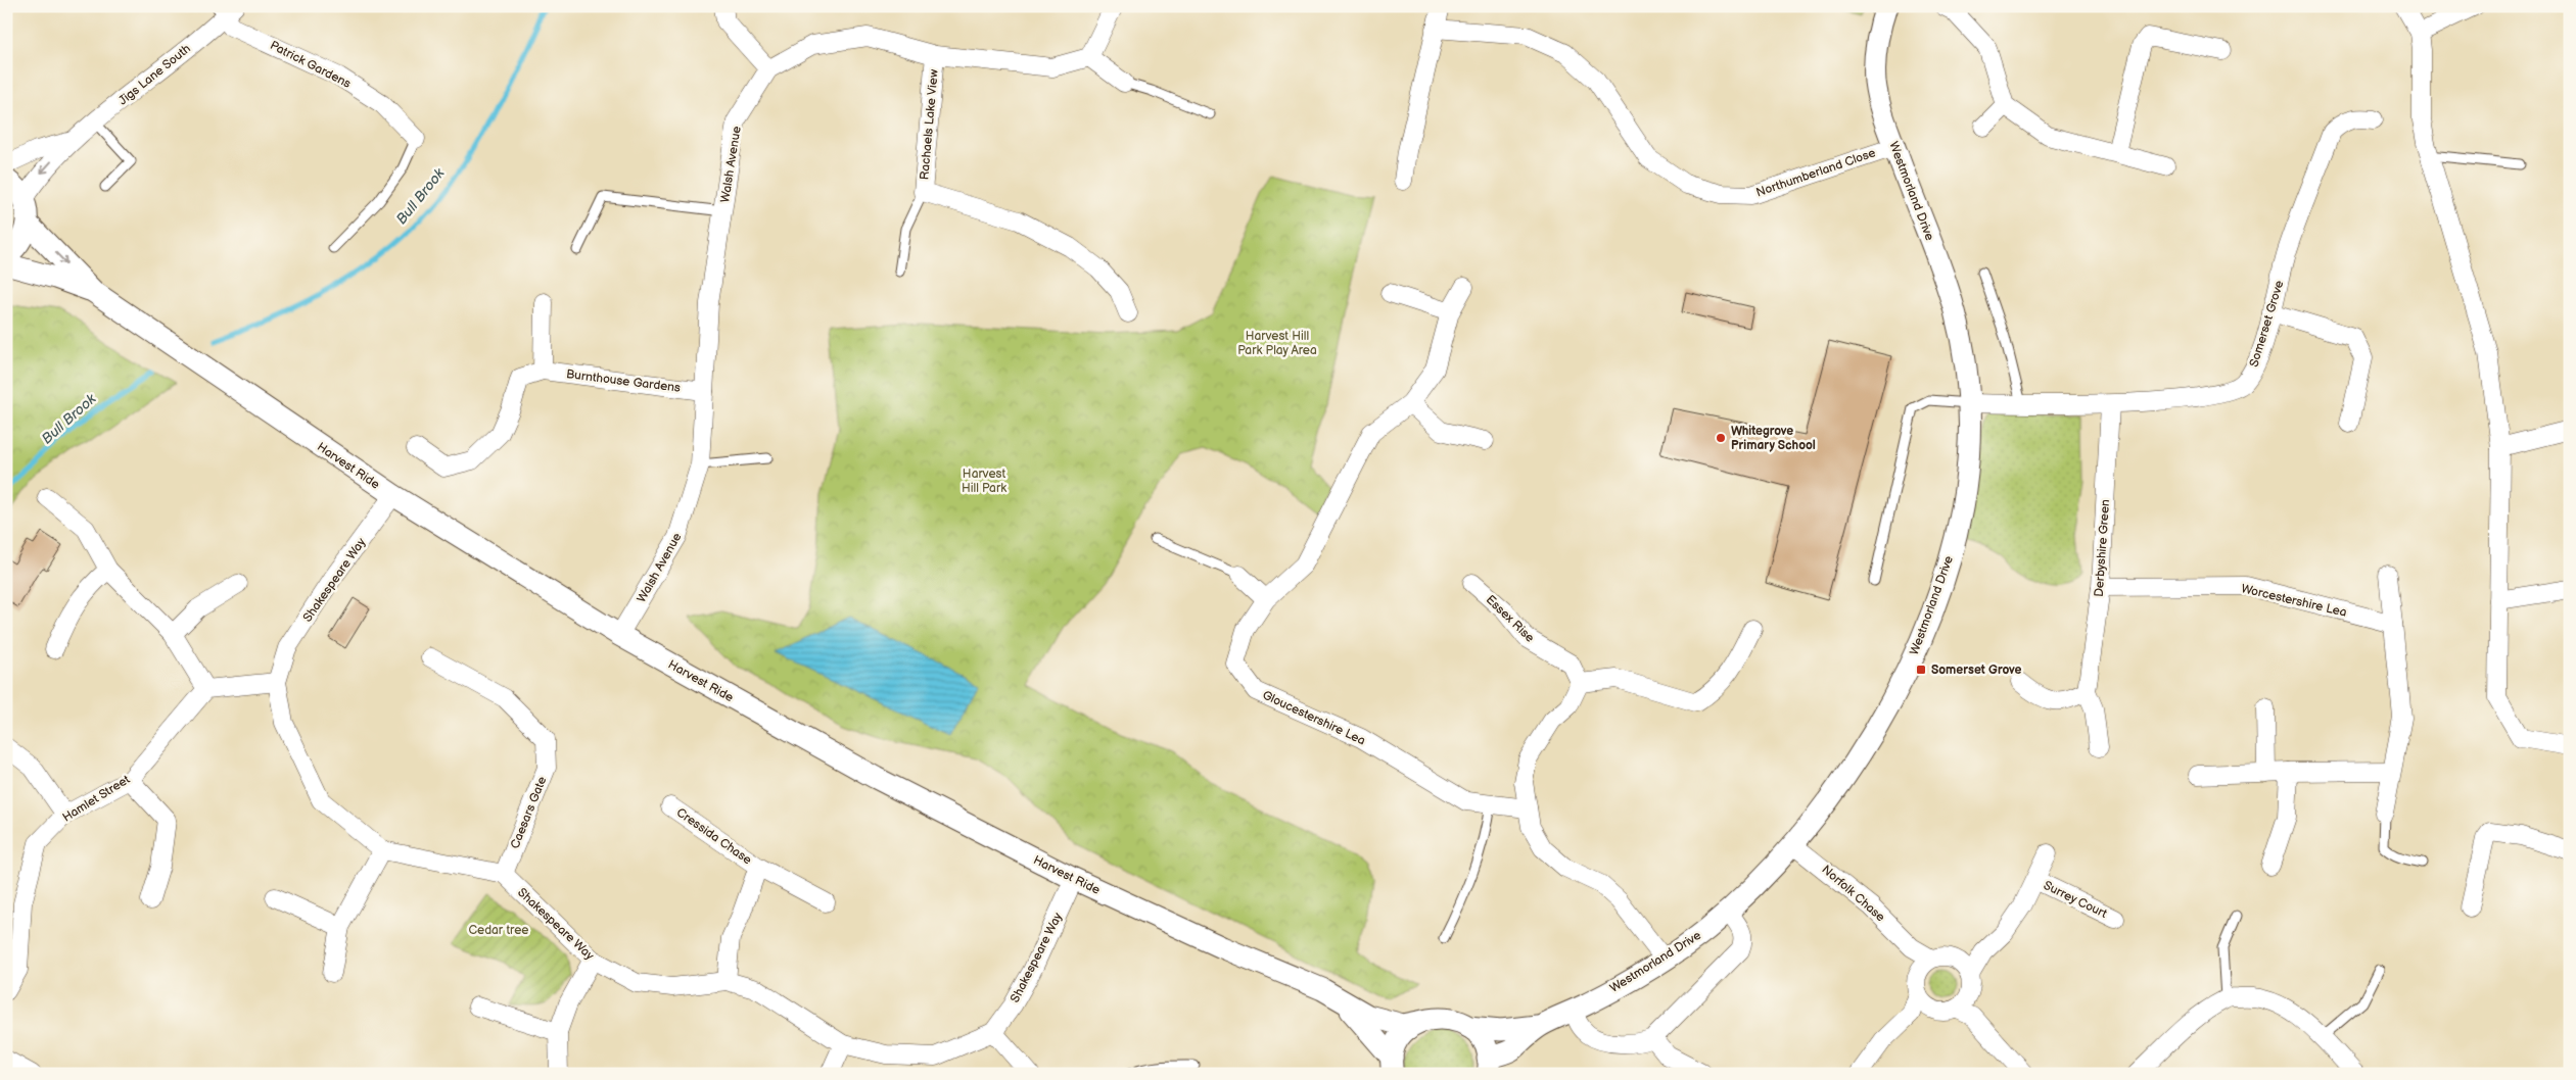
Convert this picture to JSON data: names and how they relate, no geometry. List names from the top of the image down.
{
  "streets": {
    "street": [
      "Patrick Gardens",
      "Jigs Lane South",
      "Rachaels Lake View",
      "Walsh Avenue",
      "Northumberland Close",
      "Westmorland Drive",
      "Somerset Grove",
      "Burnthouse Gardens",
      "Harvest Ride",
      "Derbyshire Green",
      "Shakespeare Way",
      "Worcestershire Lea",
      "Essex Rise",
      "Gloucestershire Lea",
      "Hamlet Street",
      "Caesars Gate",
      "Cressida Chase",
      "Norfolk Chase",
      "Surrey Court"
    ]
  },
  "crossings": [
    ["Patrick Gardens", "Jigs Lane South"],
    ["Rachaels Lake View", "Walsh Avenue"],
    ["Walsh Avenue", "Burnthouse Gardens"],
    ["Walsh Avenue", "Harvest Ride"],
    ["Northumberland Close", "Westmorland Drive"],
    ["Westmorland Drive", "Somerset Grove"],
    ["Westmorland Drive", "Norfolk Chase"],
    ["Somerset Grove", "Derbyshire Green"],
    ["Harvest Ride", "Shakespeare Way"],
    ["Derbyshire Green", "Worcestershire Lea"],
    ["Shakespeare Way", "Caesars Gate"],
    ["Shakespeare Way", "Cressida Chase"],
    ["Norfolk Chase", "Surrey Court"]
  ],
  "water": ["Bull Brook"],
  "parks": ["Harvest Hill Park Play Area", "Harvest Hill Park", "Cedar tree"],
  "places": {
    "other": ["Whitegrove Primary School"],
    "transit": ["Somerset Grove"]
  }
}
